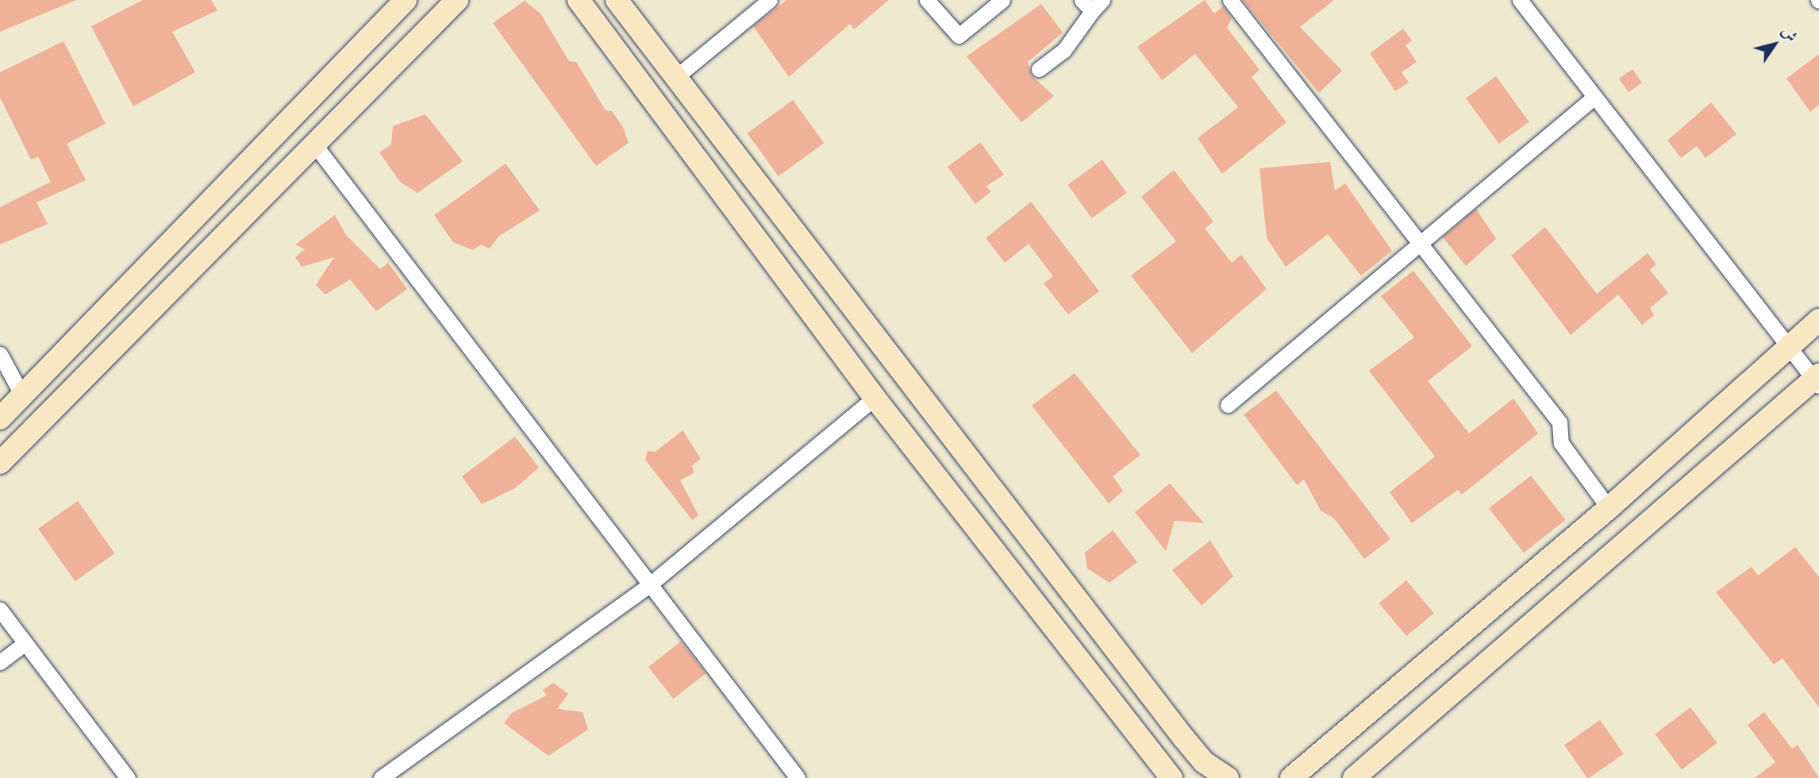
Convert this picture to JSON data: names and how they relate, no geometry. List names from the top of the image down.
{
  "north": "top right"
}
